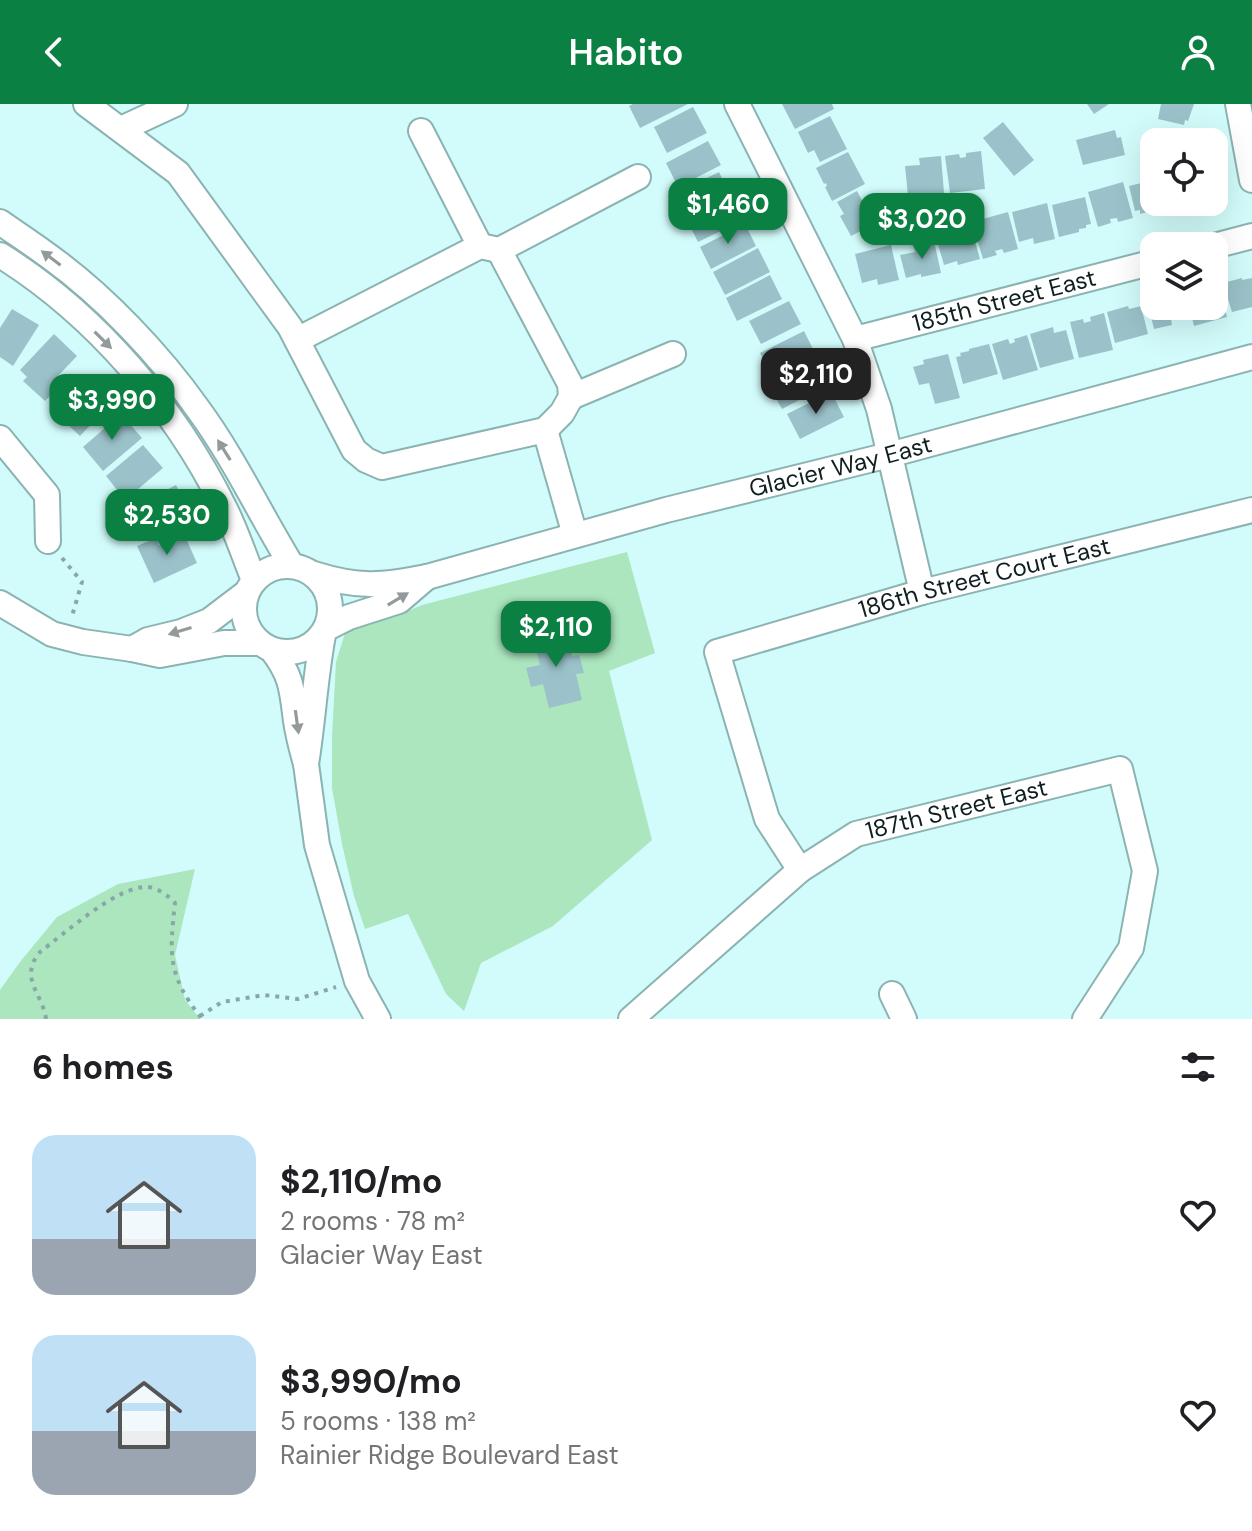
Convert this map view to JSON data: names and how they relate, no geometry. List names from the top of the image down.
{
  "streets": {
    "street": [
      "185th Street East",
      "Glacier Way East",
      "186th Street Court East",
      "187th Street East"
    ]
  },
  "crossings": [
    ["186th Street Court East", "187th Street East"]
  ],
  "page": {
    "header": "Habito",
    "price": [
      "$1,460",
      "$3,020",
      "$2,110",
      "$3,990",
      "$2,530",
      "$2,110"
    ],
    "heading": "6 homes",
    "list": [
      {
        "name": "$2,110/mo",
        "note": "2 rooms · 78 m² · Glacier Way East"
      },
      {
        "name": "$3,990/mo",
        "note": "5 rooms · 138 m² · Rainier Ridge Boulevard East"
      }
    ]
  }
}
